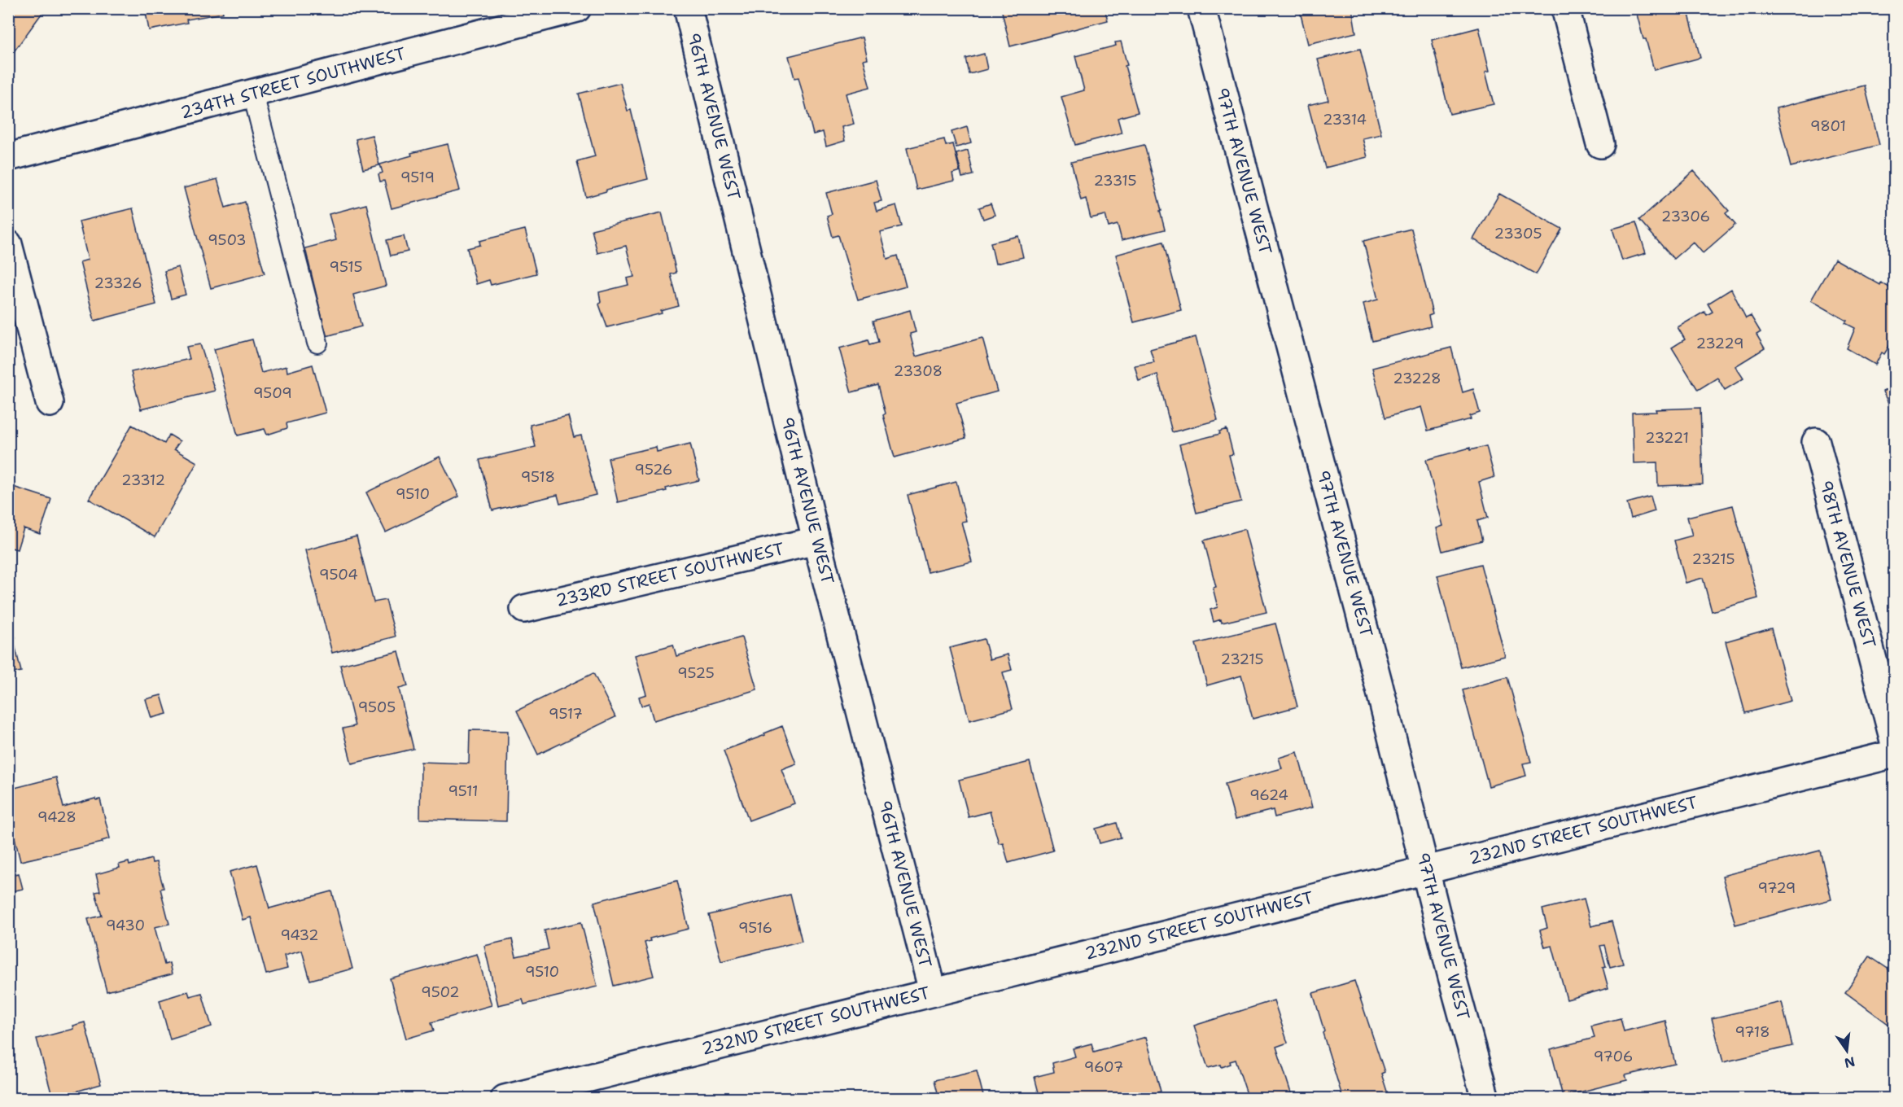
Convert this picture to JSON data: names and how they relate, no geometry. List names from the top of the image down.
{
  "streets": {
    "street": [
      "234TH STREET SOUTHWEST",
      "96TH AVENUE WEST",
      "97TH AVENUE WEST",
      "98TH AVENUE WEST",
      "233RD STREET SOUTHWEST",
      "232ND STREET SOUTHWEST"
    ]
  },
  "crossings": [
    ["96TH AVENUE WEST", "233RD STREET SOUTHWEST"],
    ["96TH AVENUE WEST", "232ND STREET SOUTHWEST"],
    ["97TH AVENUE WEST", "232ND STREET SOUTHWEST"]
  ],
  "house_numbers": [
    "23314",
    "9801",
    "9519",
    "23315",
    "23306",
    "23305",
    "9503",
    "9515",
    "23326",
    "23229",
    "23308",
    "23228",
    "9509",
    "23221",
    "9526",
    "9518",
    "23312",
    "9510",
    "23215",
    "9504",
    "23215",
    "9525",
    "9505",
    "9517",
    "9511",
    "9624",
    "9428",
    "9729",
    "9430",
    "9516",
    "9432",
    "9510",
    "9502",
    "9718",
    "9706",
    "9607"
  ],
  "north": "bottom"
}
